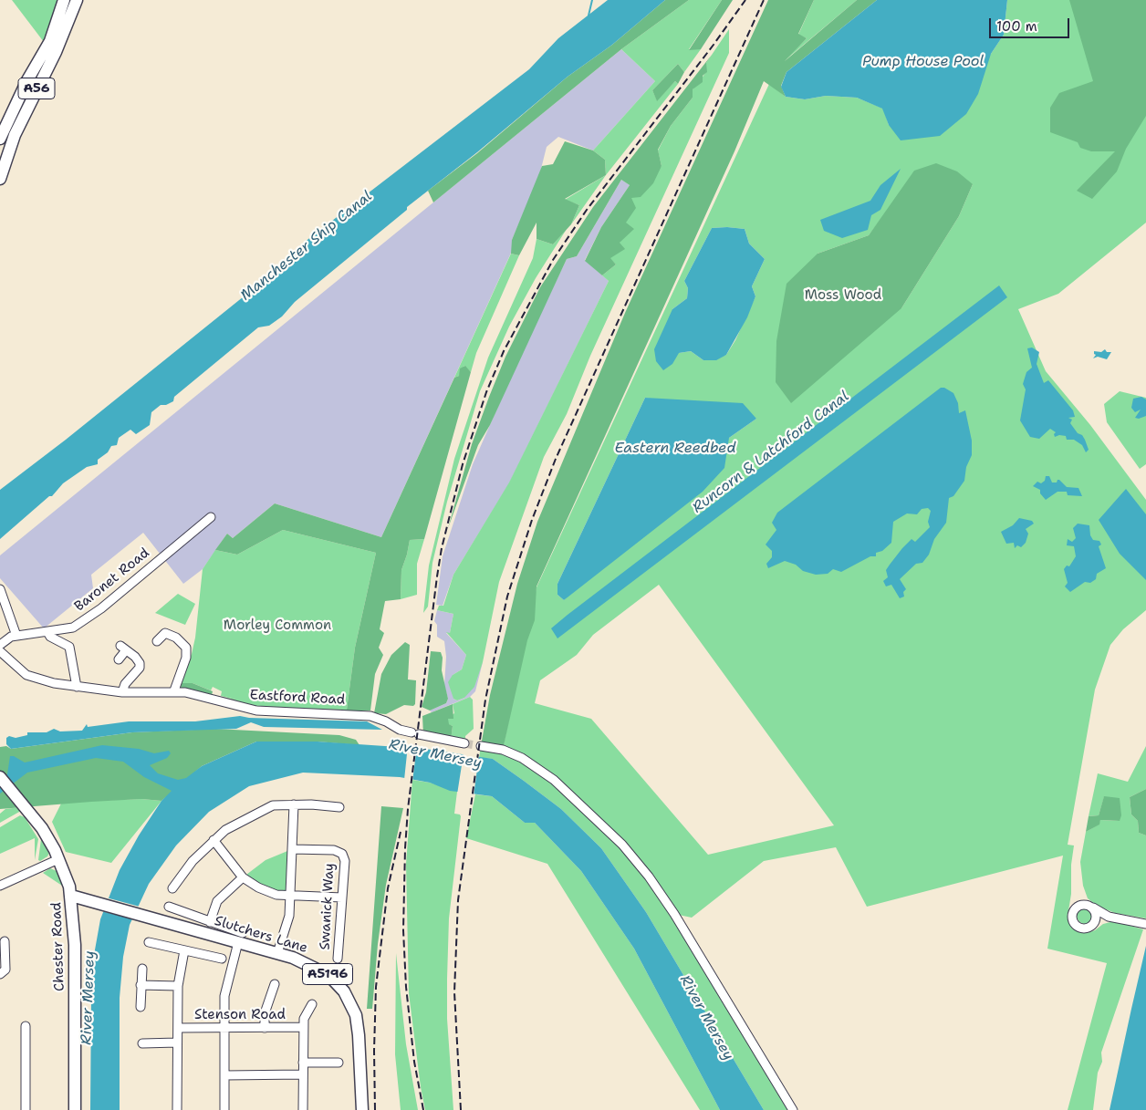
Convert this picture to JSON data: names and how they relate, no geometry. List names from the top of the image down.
{
  "streets": {
    "highway": [
      "A56",
      "Slutchers Lane",
      "Chester Road",
      "A5196"
    ],
    "street": [
      "Baronet Road",
      "Eastford Road",
      "Swanick Way",
      "Stenson Road"
    ]
  },
  "crossings": [
    ["Slutchers Lane", "Chester Road"]
  ],
  "water": [
    "Pump House Pool",
    "Manchester Ship Canal",
    "Eastern Reedbed",
    "Runcorn & Latchford Canal",
    "River Mersey"
  ],
  "parks": ["Moss Wood", "Morley Common"],
  "scale_bar": "100 m"
}
